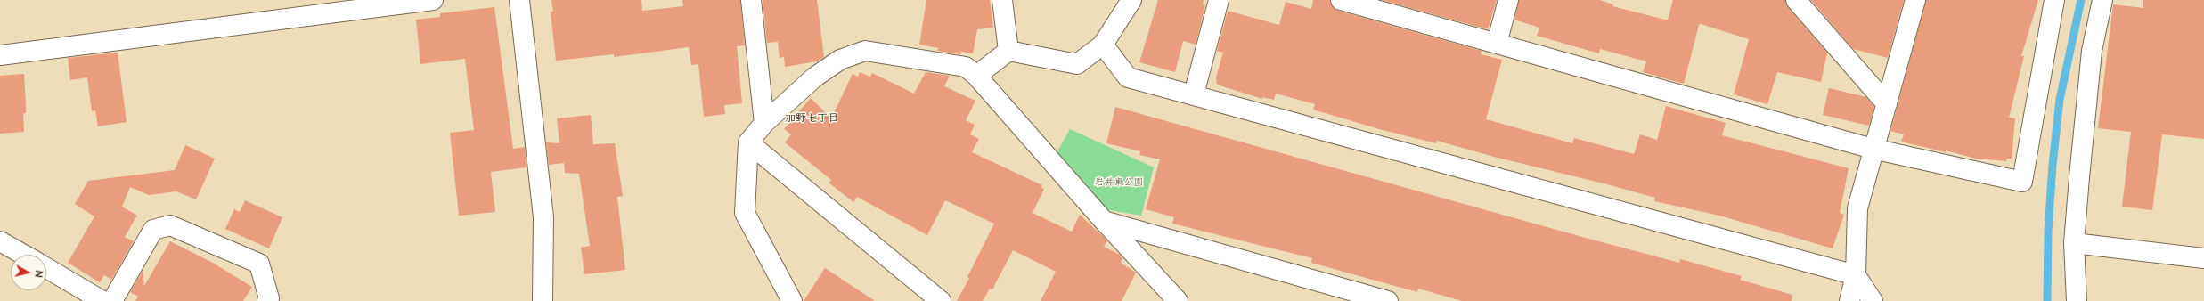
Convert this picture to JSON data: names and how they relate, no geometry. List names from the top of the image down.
{
  "districts": ["加野七丁目"],
  "parks": ["岩井東公園"],
  "north": "right"
}
